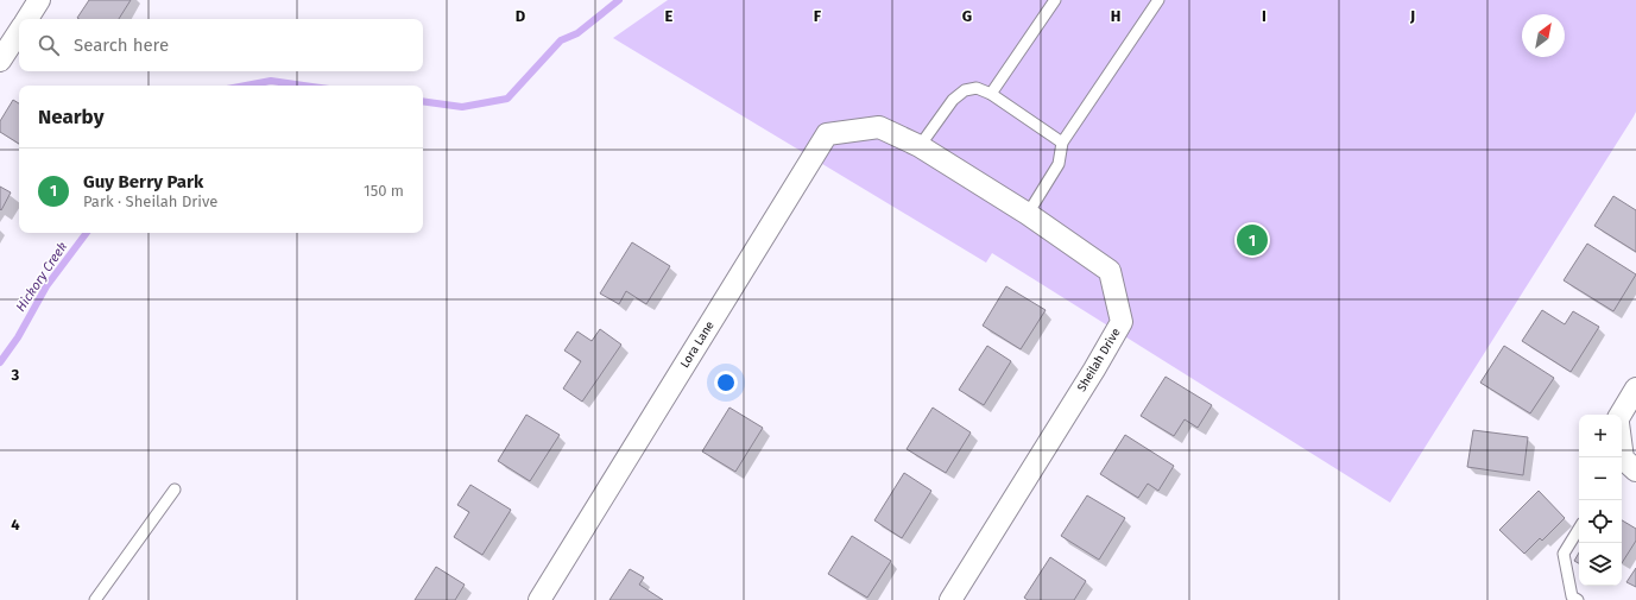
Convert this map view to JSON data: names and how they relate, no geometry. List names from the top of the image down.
{
  "streets": {
    "street": ["Lora Lane", "Sheilah Drive"]
  },
  "crossings": [
    ["Lora Lane", "Sheilah Drive"]
  ],
  "water": ["Hickory Creek"],
  "north": "top right",
  "page": {
    "search": "Search here",
    "heading": "Nearby",
    "list": [
      {
        "mark": "1",
        "name": "Guy Berry Park",
        "note": "Park · Sheilah Drive",
        "value": "150 m"
      }
    ],
    "pins": "1",
    "map_buttons": ["+", "−"]
  },
  "grid": {
    "columns": [
      "D",
      "E",
      "F",
      "G",
      "H",
      "I",
      "J"
    ],
    "rows": ["3", "4"]
  }
}
